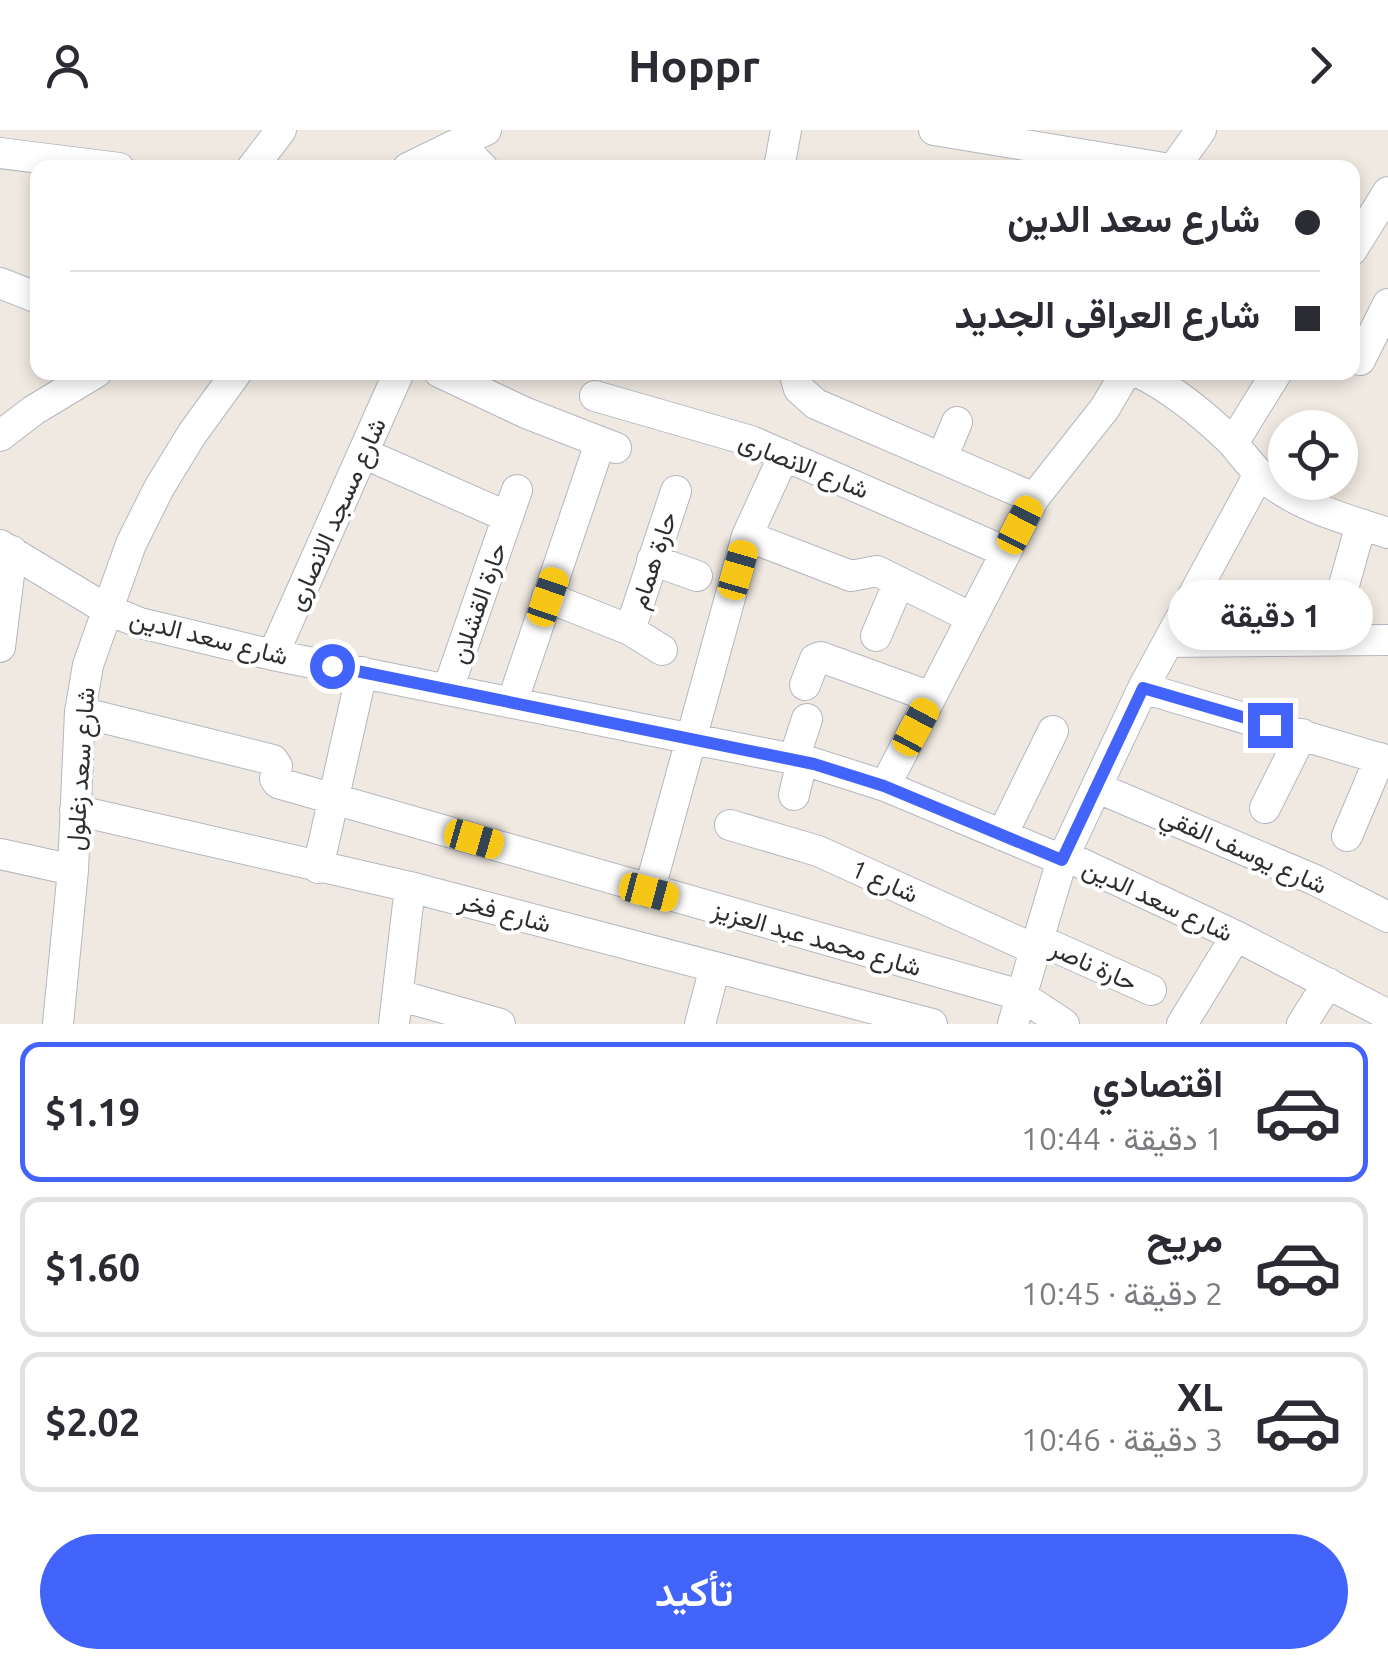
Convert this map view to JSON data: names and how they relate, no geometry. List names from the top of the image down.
{
  "streets": {
    "street": [
      "شارع الانصارى",
      "شارع مسجد الانصارى",
      "حارة همام",
      "حارة القشلان",
      "شارع سعد الدين",
      "شارع سعد زغلول",
      "شارع يوسف الفقي",
      "شارع 1",
      "شارع فخر",
      "شارع محمد عبد العزيز",
      "حارة ناصر"
    ]
  },
  "crossings": [
    ["شارع مسجد الانصارى", "حارة القشلان"],
    ["شارع مسجد الانصارى", "شارع سعد الدين"],
    ["حارة القشلان", "شارع سعد الدين"],
    ["شارع سعد الدين", "شارع سعد زغلول"],
    ["شارع سعد زغلول", "شارع فخر"],
    ["شارع سعد زغلول", "شارع محمد عبد العزيز"],
    ["شارع 1", "حارة ناصر"]
  ],
  "page": {
    "header": "Hoppr",
    "banner": ["شارع سعد الدين", "شارع العراقى الجديد"],
    "bubble": "1 دقيقة",
    "list": [
      {
        "name": "اقتصادي",
        "note": "1 دقيقة · 10:44",
        "value": "$1.19"
      },
      {
        "name": "مريح",
        "note": "2 دقيقة · 10:45",
        "value": "$1.60"
      },
      {
        "name": "XL",
        "note": "3 دقيقة · 10:46",
        "value": "$2.02"
      }
    ],
    "buttons": "تأكيد"
  }
}
